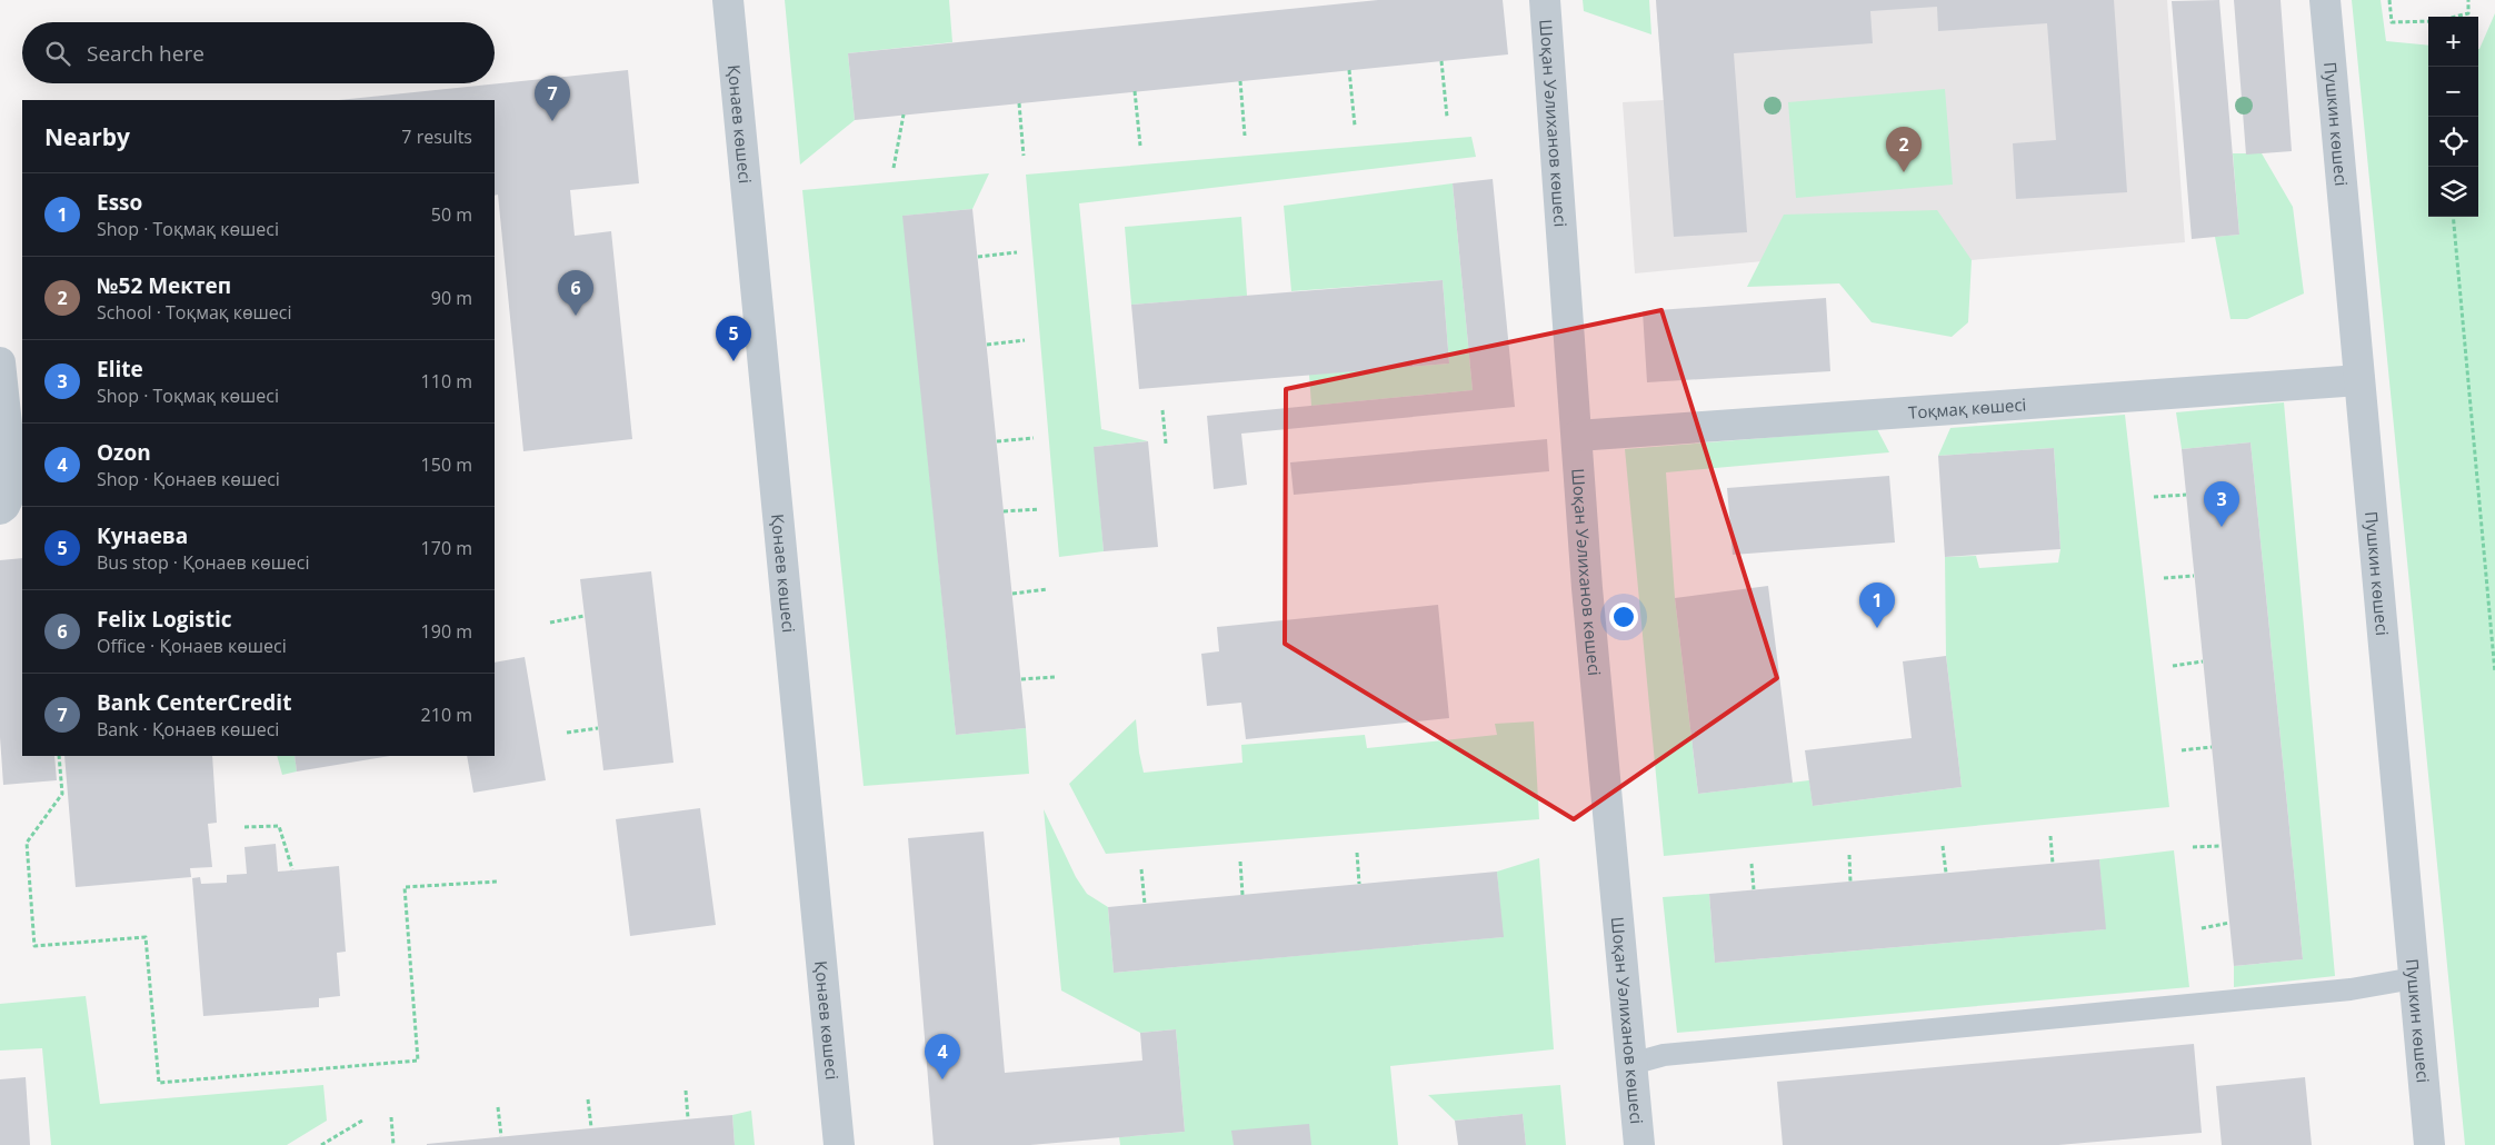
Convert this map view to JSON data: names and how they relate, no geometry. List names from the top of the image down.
{
  "streets": {
    "street": [
      "Шоқан Уәлиханов көшесі",
      "Қонаев көшесі",
      "Пушкин көшесі",
      "Тоқмақ көшесі"
    ]
  },
  "crossings": [
    ["Шоқан Уәлиханов көшесі", "Тоқмақ көшесі"],
    ["Пушкин көшесі", "Тоқмақ көшесі"]
  ],
  "page": {
    "map_buttons": ["+", "−"],
    "search": "Search here",
    "pins": [
      "7",
      "2",
      "6",
      "5",
      "3",
      "1",
      "4"
    ],
    "heading": ["Nearby", "7 results"],
    "list": [
      {
        "mark": "1",
        "name": "Esso",
        "note": "Shop · Тоқмақ көшесі",
        "value": "50 m"
      },
      {
        "mark": "2",
        "name": "№52 Мектеп",
        "note": "School · Тоқмақ көшесі",
        "value": "90 m"
      },
      {
        "mark": "3",
        "name": "Elite",
        "note": "Shop · Тоқмақ көшесі",
        "value": "110 m"
      },
      {
        "mark": "4",
        "name": "Ozon",
        "note": "Shop · Қонаев көшесі",
        "value": "150 m"
      },
      {
        "mark": "5",
        "name": "Кунаева",
        "note": "Bus stop · Қонаев көшесі",
        "value": "170 m"
      },
      {
        "mark": "6",
        "name": "Felix Logistic",
        "note": "Office · Қонаев көшесі",
        "value": "190 m"
      },
      {
        "mark": "7",
        "name": "Bank CenterCredit",
        "note": "Bank · Қонаев көшесі",
        "value": "210 m"
      }
    ]
  }
}
